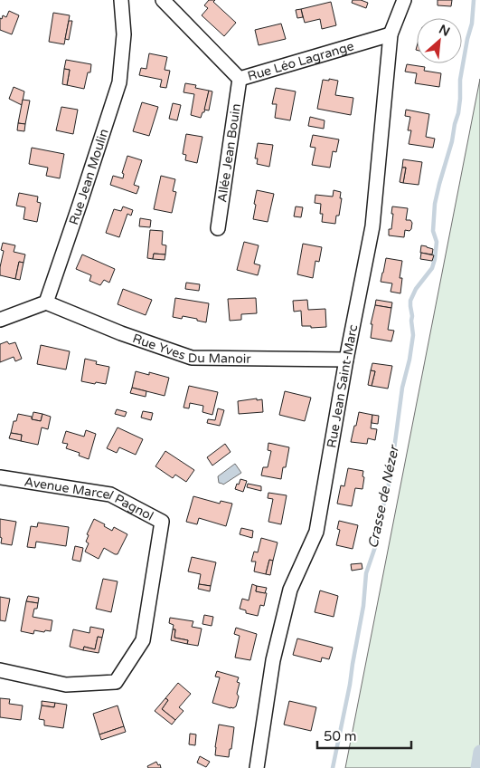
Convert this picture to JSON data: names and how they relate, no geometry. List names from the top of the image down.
{
  "streets": {
    "street": [
      "Rue Léo Lagrange",
      "Allée Jean Bouin",
      "Rue Jean Moulin",
      "Rue Yves Du Manoir",
      "Rue Jean Saint-Marc",
      "Avenue Marcel Pagnol"
    ]
  },
  "crossings": [
    ["Rue Léo Lagrange", "Allée Jean Bouin"],
    ["Rue Léo Lagrange", "Rue Jean Saint-Marc"],
    ["Rue Jean Moulin", "Rue Yves Du Manoir"],
    ["Rue Yves Du Manoir", "Rue Jean Saint-Marc"]
  ],
  "water": ["Crasse de Nézer"],
  "scale_bar": "50 m",
  "north": "top right"
}
